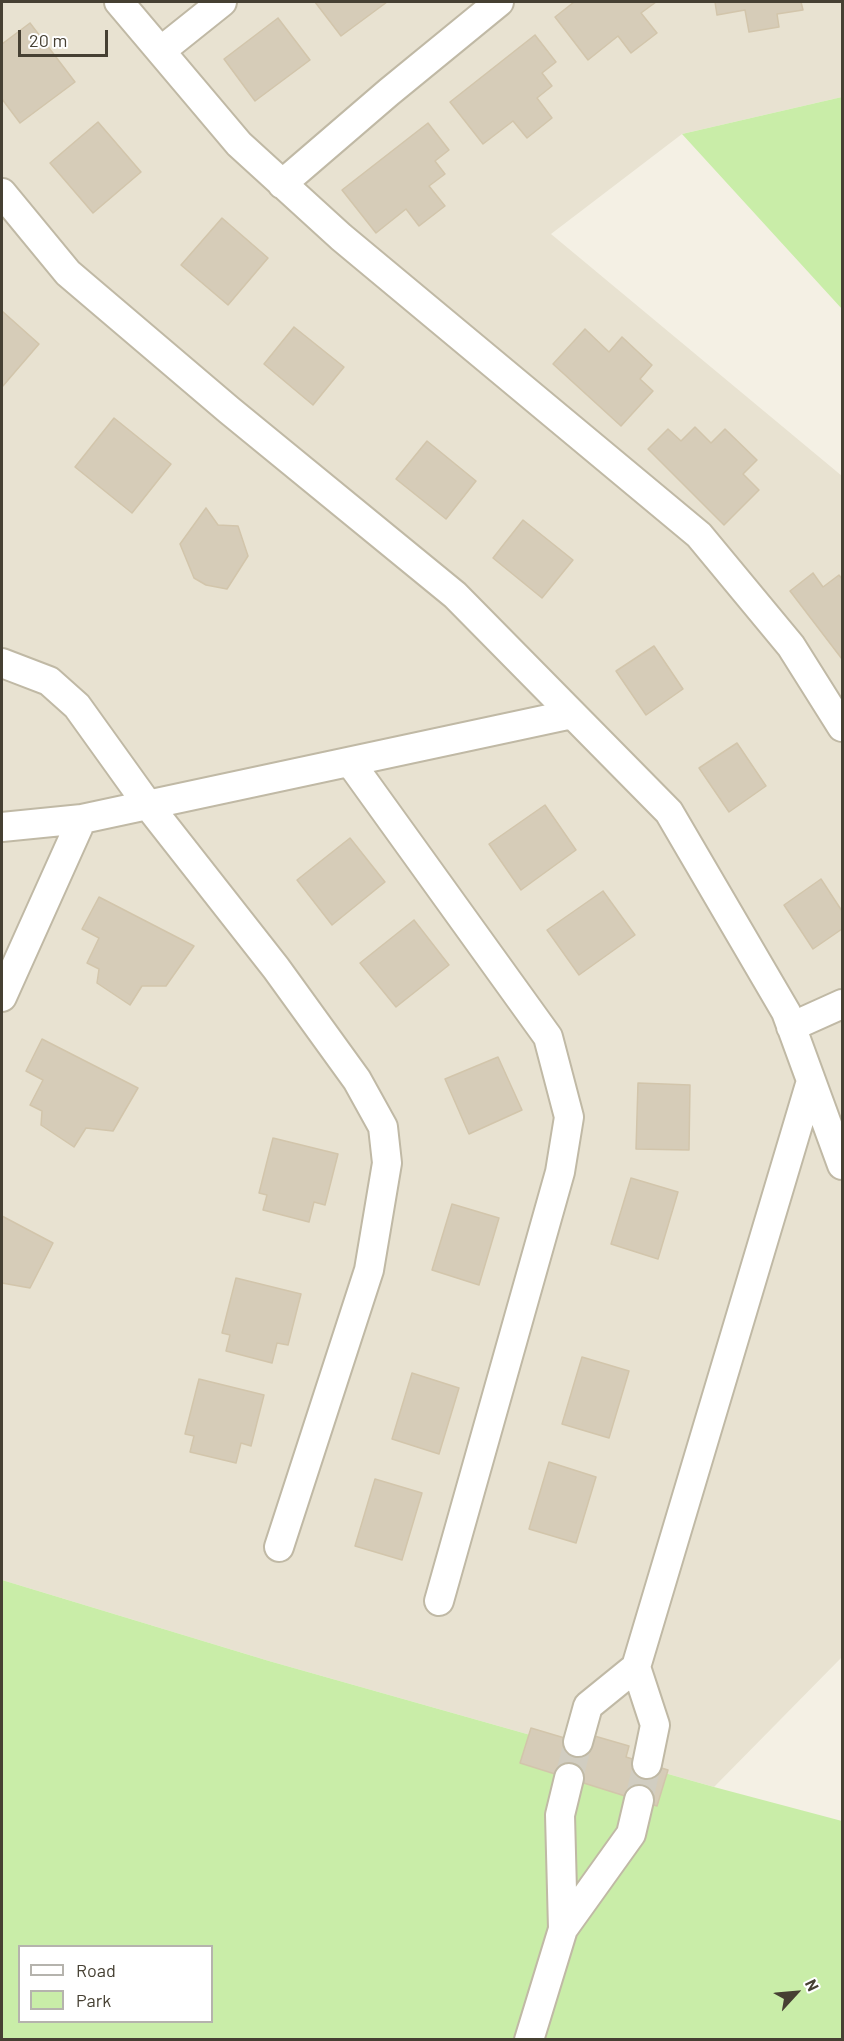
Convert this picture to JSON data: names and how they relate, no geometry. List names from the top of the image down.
{
  "legend": ["Road", "Park"],
  "scale_bar": "20 m",
  "north": "top right"
}
